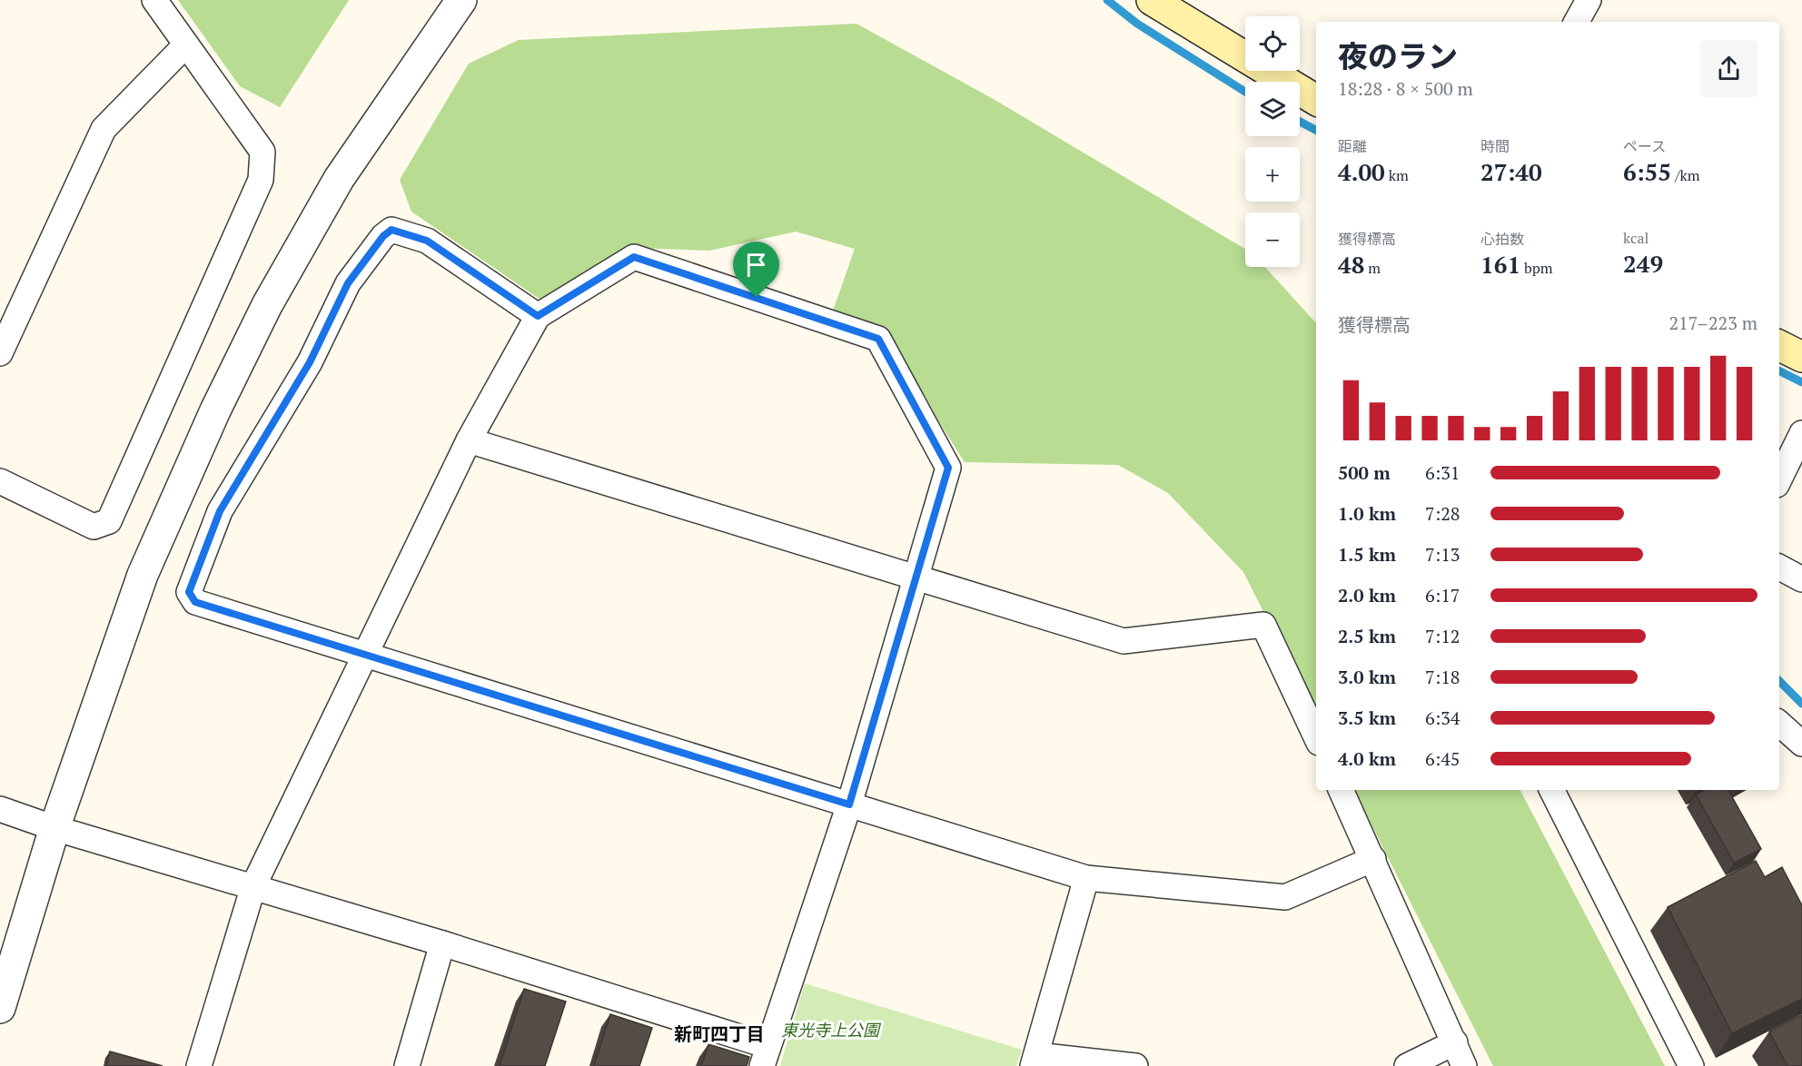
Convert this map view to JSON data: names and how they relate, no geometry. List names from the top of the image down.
{
  "districts": ["新町四丁目"],
  "parks": ["東光寺上公園"],
  "page": {
    "map_buttons": ["+", "−"],
    "heading": ["夜のラン", "18:28 · 8 × 500 m"],
    "stats": [
      ["距離", "4.00 km"],
      ["時間", "27:40"],
      ["ペース", "6:55 /km"],
      ["獲得標高", "48 m"],
      ["心拍数", "161 bpm"],
      ["kcal", "249"]
    ],
    "chart": ["獲得標高", "217–223 m"],
    "list": [
      {
        "name": "500 m",
        "note": "6:31"
      },
      {
        "name": "1.0 km",
        "note": "7:28"
      },
      {
        "name": "1.5 km",
        "note": "7:13"
      },
      {
        "name": "2.0 km",
        "note": "6:17"
      },
      {
        "name": "2.5 km",
        "note": "7:12"
      },
      {
        "name": "3.0 km",
        "note": "7:18"
      },
      {
        "name": "3.5 km",
        "note": "6:34"
      },
      {
        "name": "4.0 km",
        "note": "6:45"
      }
    ]
  }
}
